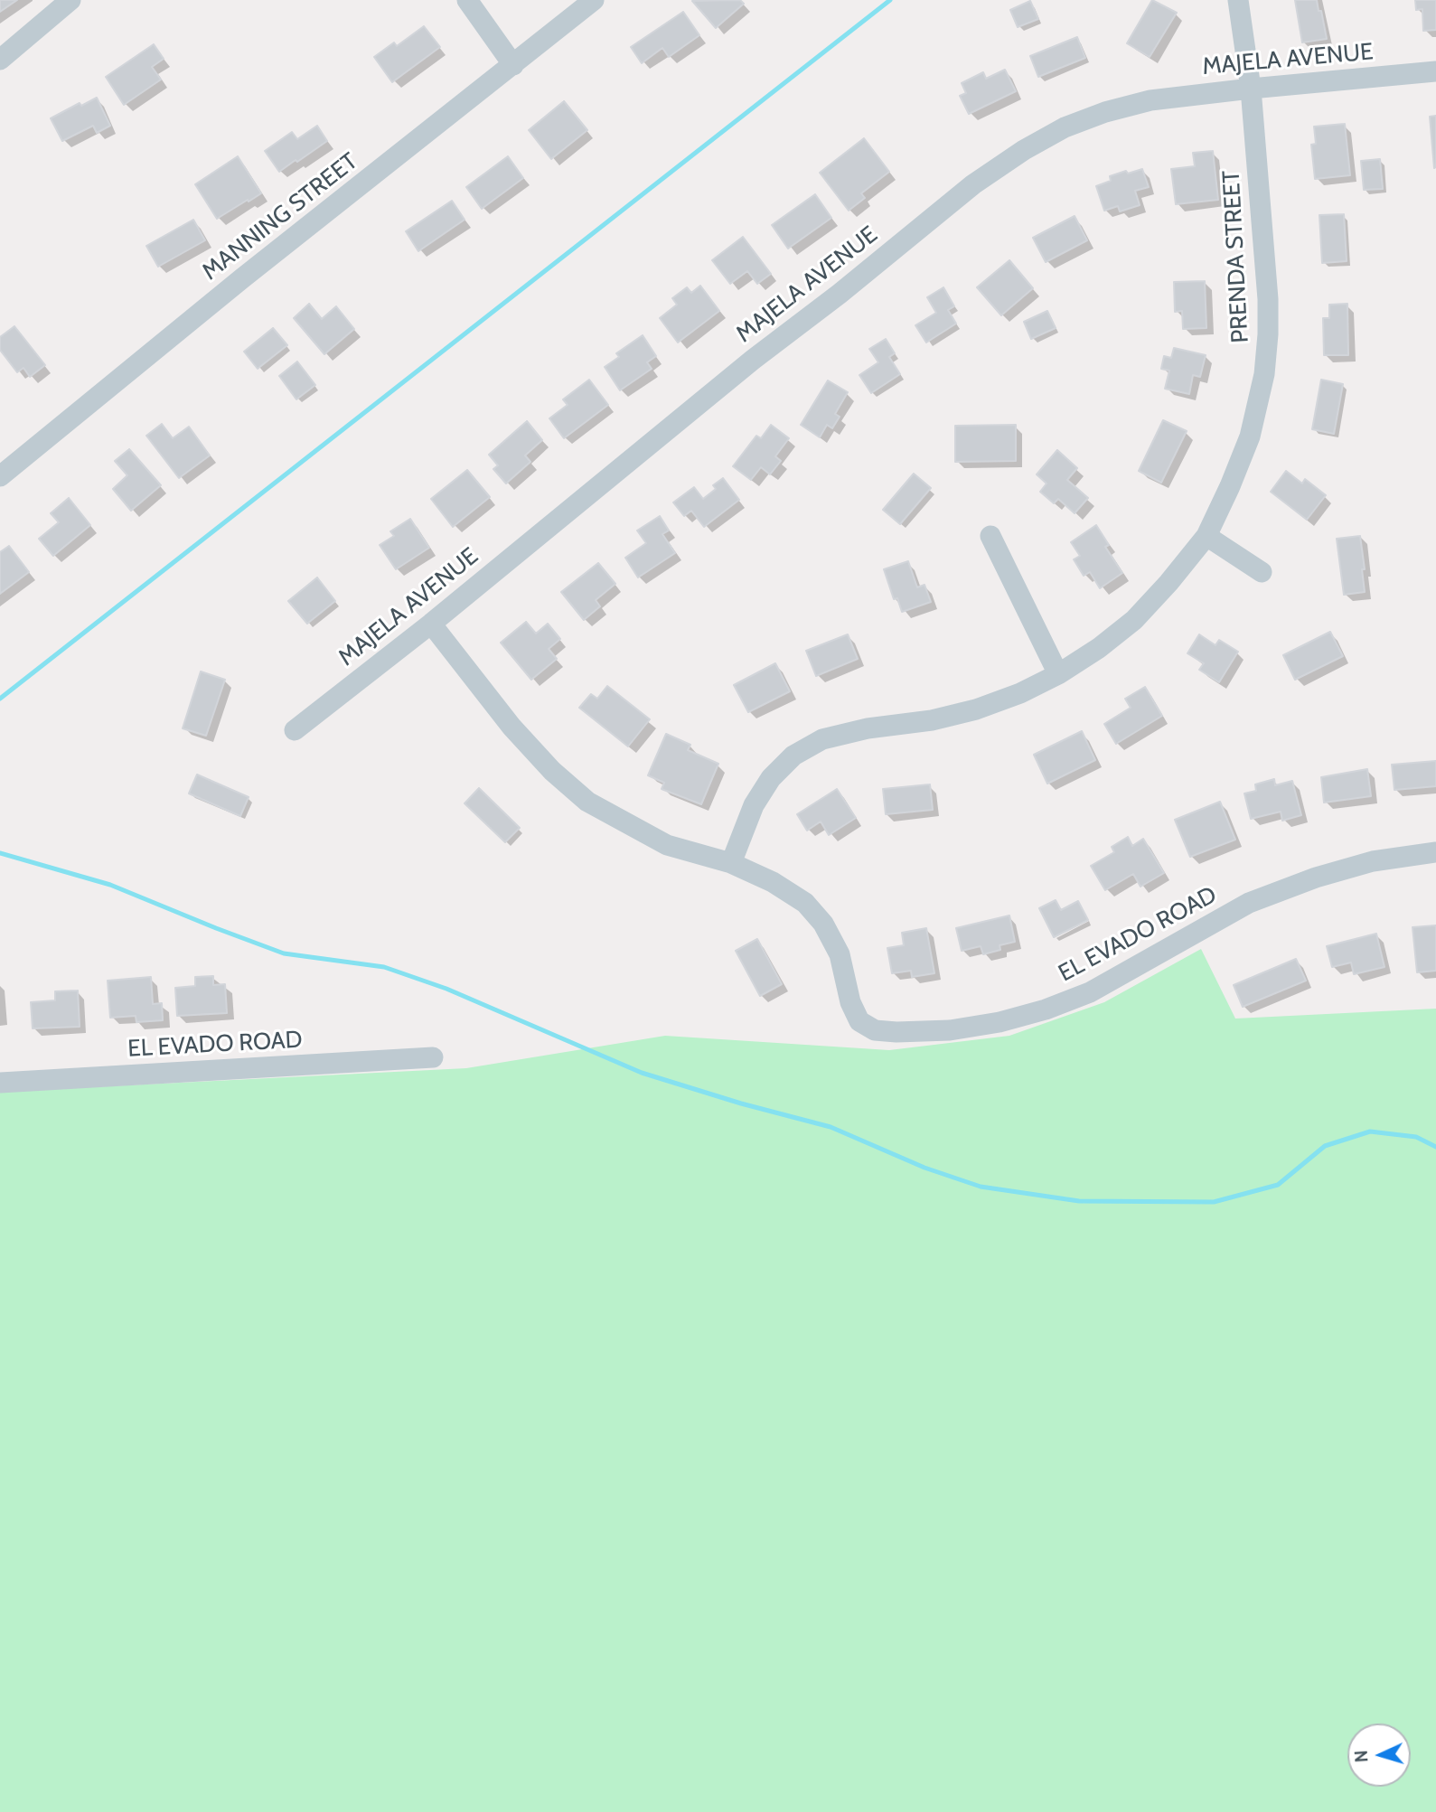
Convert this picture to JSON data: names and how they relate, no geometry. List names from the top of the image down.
{
  "streets": {
    "street": [
      "MAJELA AVENUE",
      "MANNING STREET",
      "PRENDA STREET",
      "EL EVADO ROAD"
    ]
  },
  "crossings": [
    ["MAJELA AVENUE", "PRENDA STREET"],
    ["PRENDA STREET", "EL EVADO ROAD"]
  ],
  "north": "left"
}
